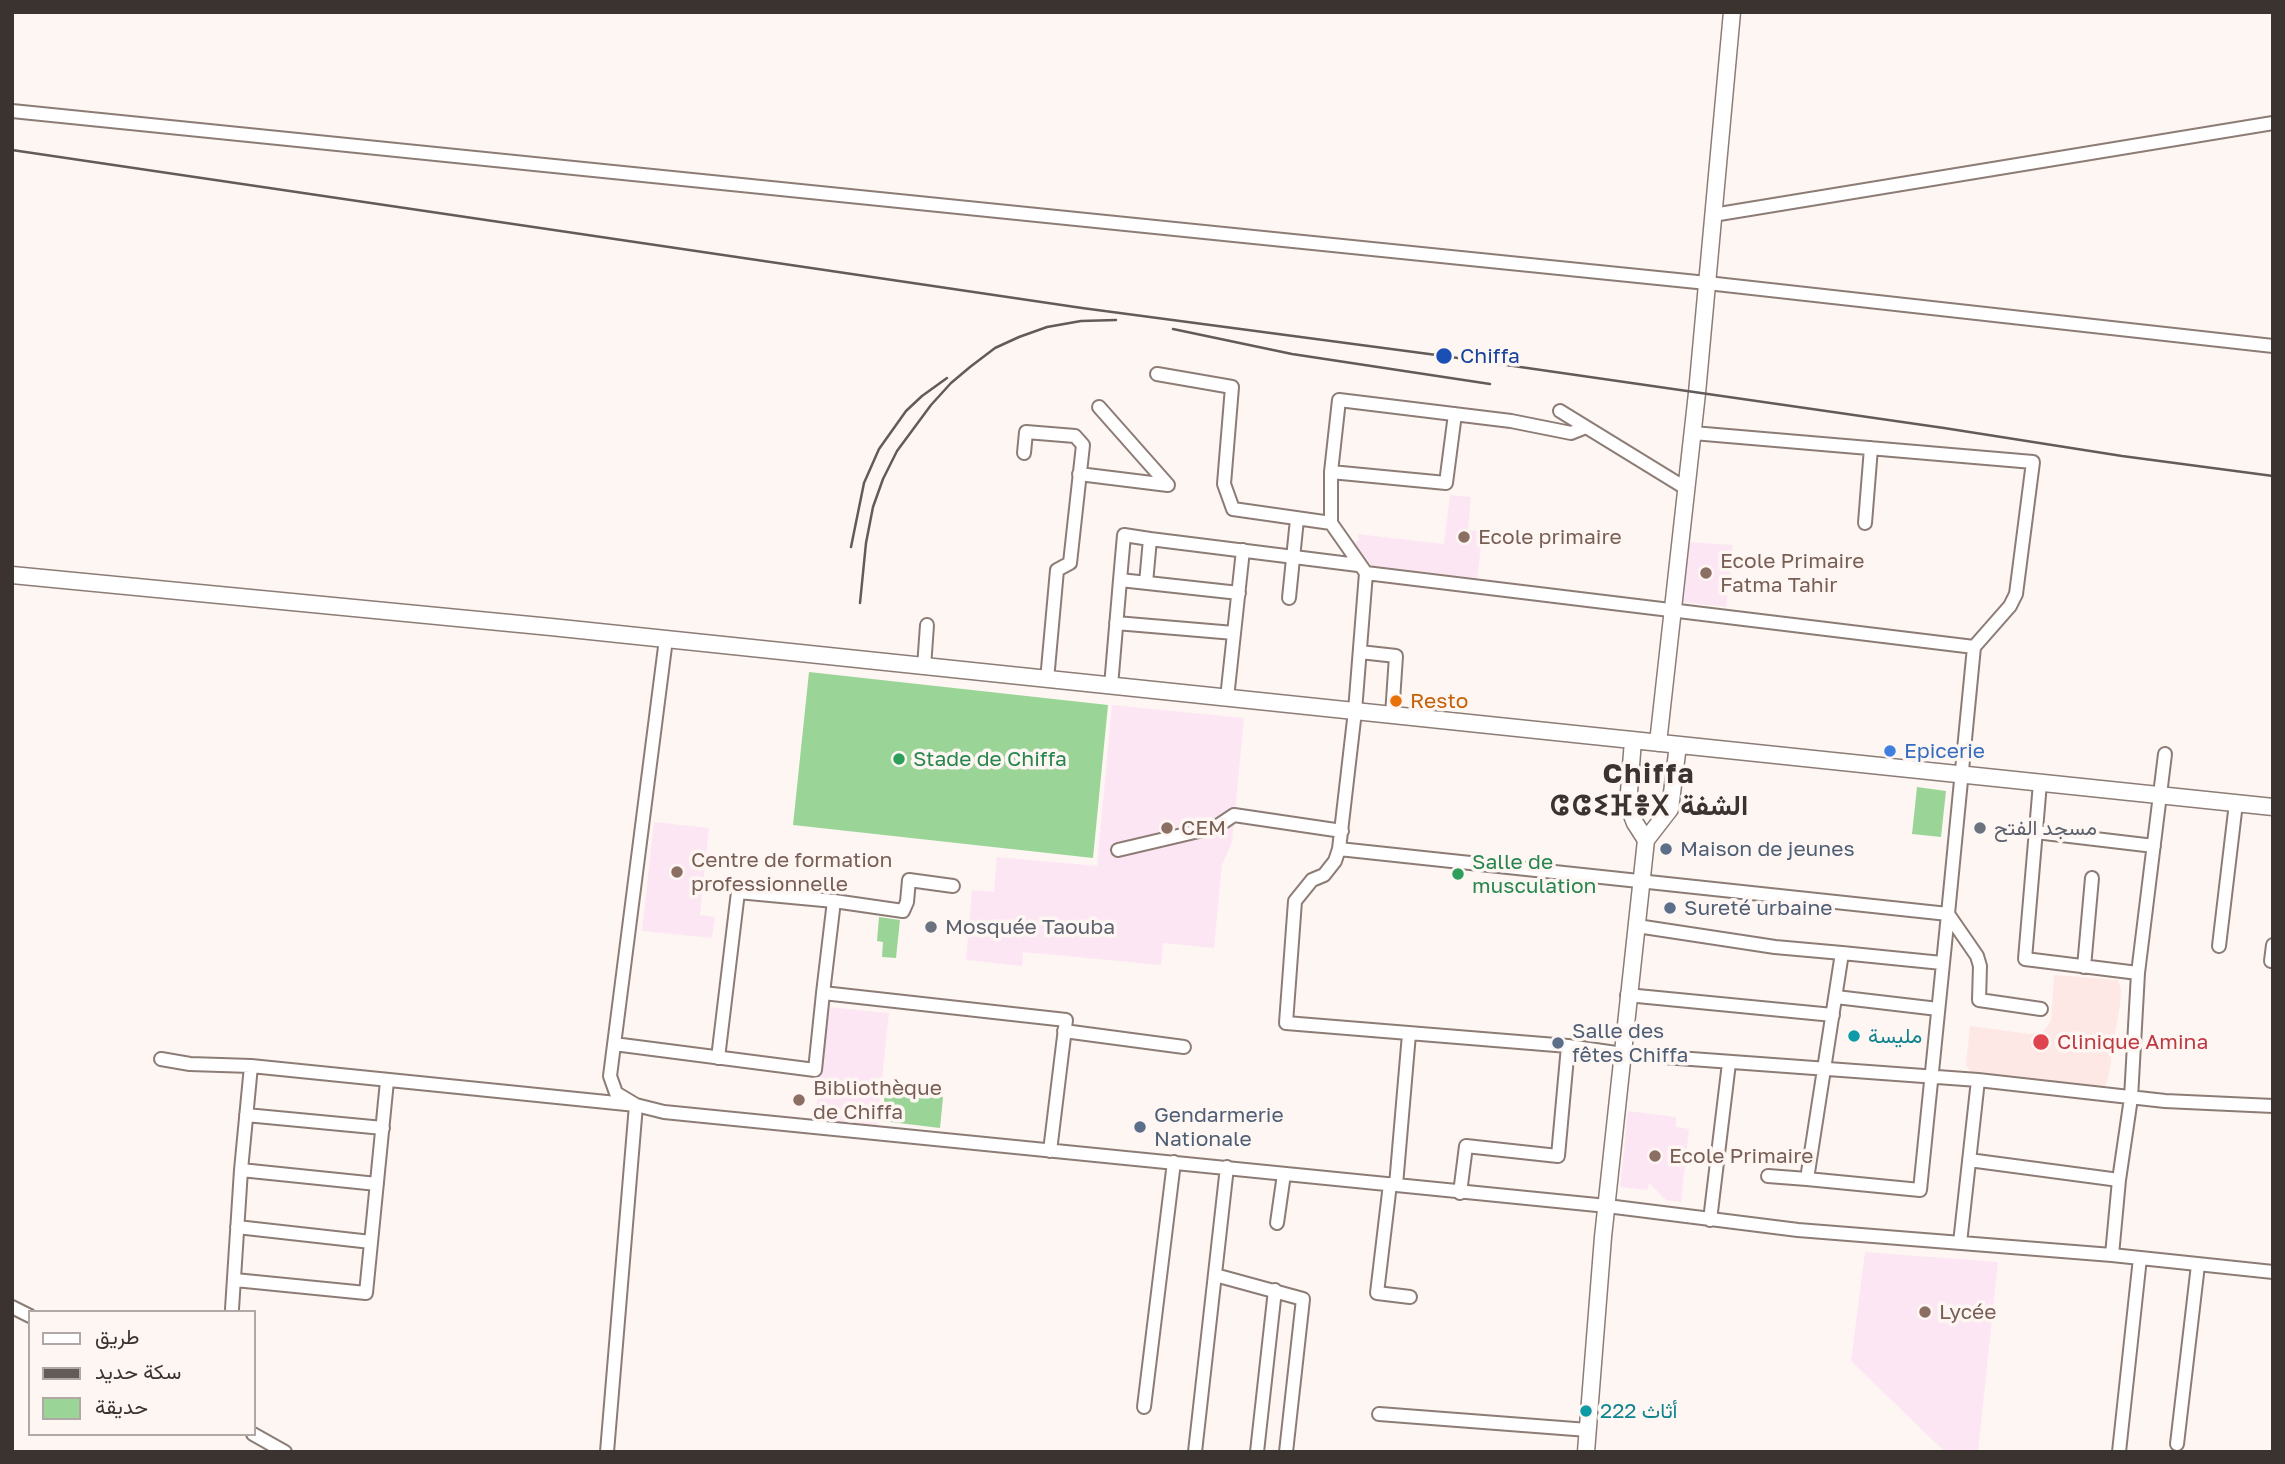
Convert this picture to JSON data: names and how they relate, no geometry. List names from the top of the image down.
{
  "districts": ["Chiffa ⵛⵛⵉⴼⴻⵝ الشفة"],
  "places": [
    "Chiffa",
    "Ecole primaire",
    "Ecole Primaire Fatma Tahir",
    "Resto",
    "Epicerie",
    "Stade de Chiffa",
    "CEM",
    "مسجد الفتح",
    "Maison de jeunes",
    "Centre de formation professionnelle",
    "Salle de musculation",
    "Sureté urbaine",
    "Mosquée Taouba",
    "مليسة",
    "Clinique Amina",
    "Salle des fêtes Chiffa",
    "Bibliothèque de Chiffa",
    "Gendarmerie Nationale",
    "Ecole Primaire",
    "Lycée",
    "أثاث 222"
  ],
  "legend": ["طريق", "سكة حديد", "حديقة"]
}
